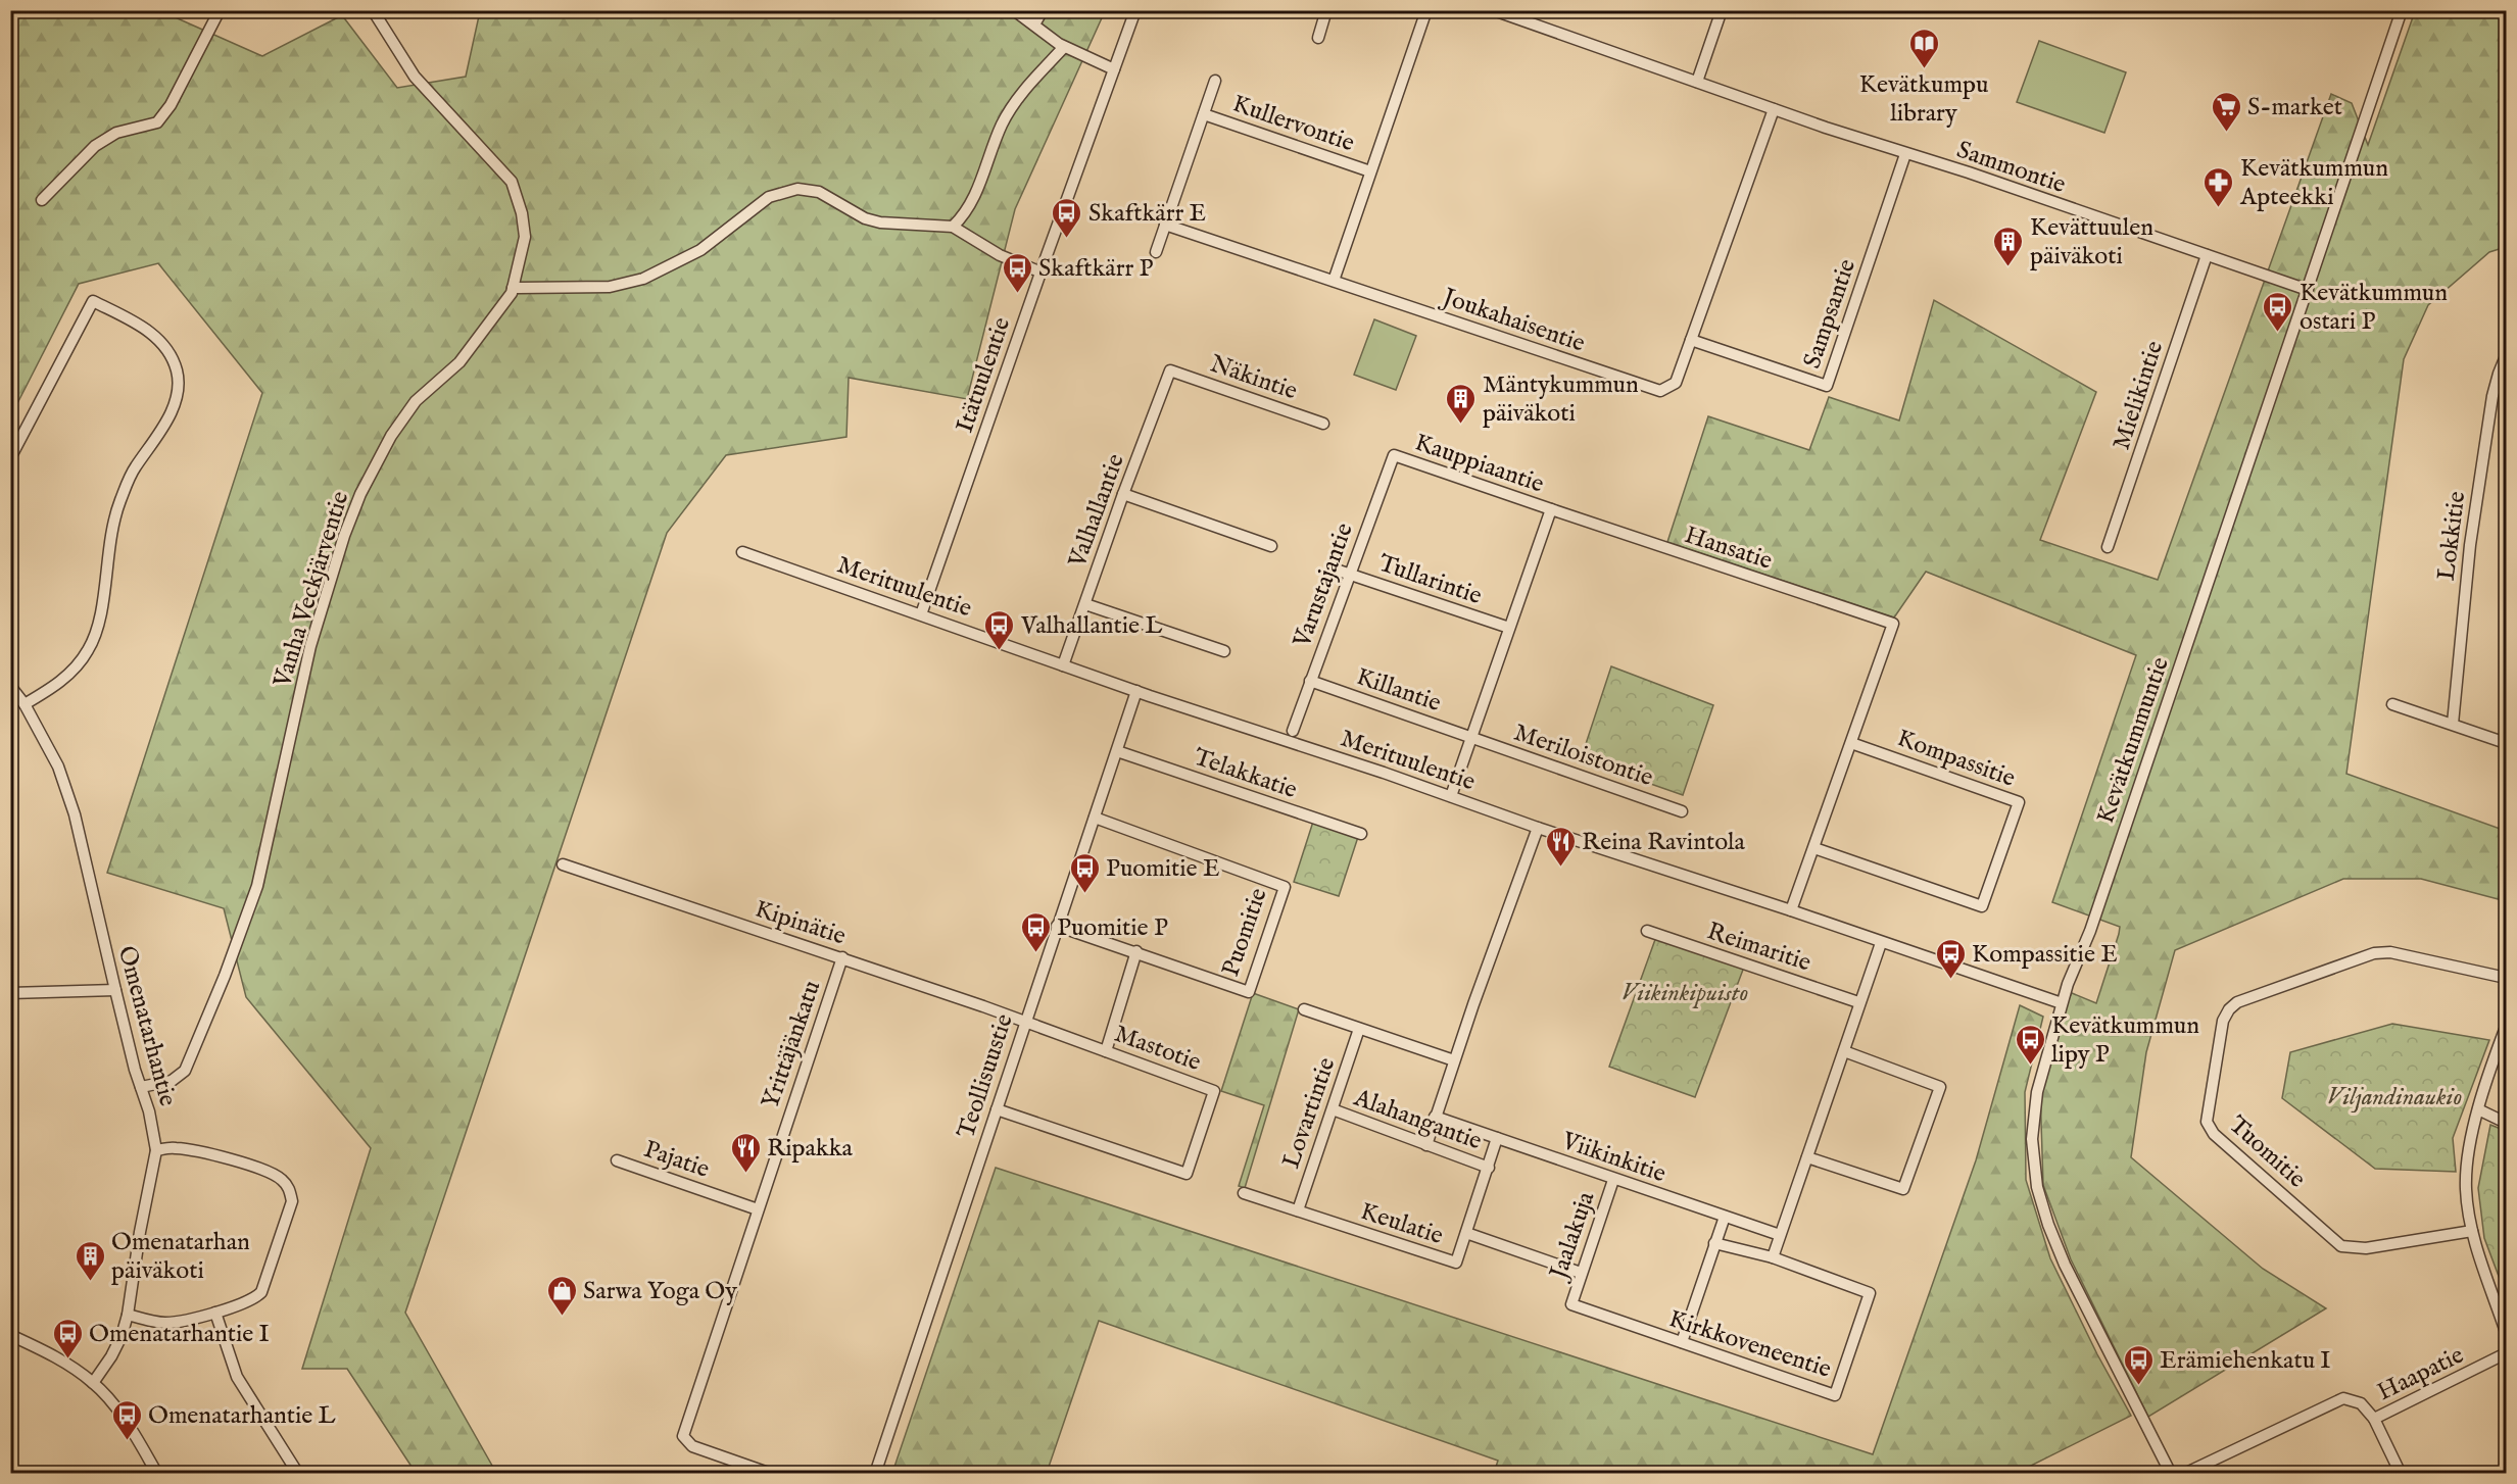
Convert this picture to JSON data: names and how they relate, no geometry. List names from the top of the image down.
{
  "streets": {
    "street": [
      "Kullervontie",
      "Sammontie",
      "Sampsantie",
      "Joukahaisentie",
      "Itätuulentie",
      "Näkintie",
      "Mielikintie",
      "Kauppiaantie",
      "Valhallantie",
      "Lokkitie",
      "Hansatie",
      "Tullarintie",
      "Varustajantie",
      "Merituulentie",
      "Vanha Veckjärventie",
      "Killantie",
      "Kevätkummuntie",
      "Meriloistontie",
      "Kompassitie",
      "Telakkatie",
      "Kipinätie",
      "Puomitie",
      "Reimaritie",
      "Omenatarhantie",
      "Yrittäjänkatu",
      "Mastotie",
      "Teollisuustie",
      "Lovartintie",
      "Alahangantie",
      "Tuomitie",
      "Viikinkitie",
      "Pajatie",
      "Keulatie",
      "Jaalakuja",
      "Kirkkoveneentie",
      "Haapatie"
    ]
  },
  "crossings": [
    ["Sammontie", "Sampsantie"],
    ["Sammontie", "Joukahaisentie"],
    ["Sammontie", "Mielikintie"],
    ["Sammontie", "Kevätkummuntie"],
    ["Sampsantie", "Joukahaisentie"],
    ["Itätuulentie", "Merituulentie"],
    ["Näkintie", "Valhallantie"],
    ["Kauppiaantie", "Hansatie"],
    ["Kauppiaantie", "Varustajantie"],
    ["Valhallantie", "Merituulentie"],
    ["Hansatie", "Merituulentie"],
    ["Hansatie", "Kompassitie"],
    ["Tullarintie", "Varustajantie"],
    ["Varustajantie", "Killantie"],
    ["Merituulentie", "Kevätkummuntie"],
    ["Merituulentie", "Teollisuustie"],
    ["Vanha Veckjärventie", "Omenatarhantie"],
    ["Killantie", "Meriloistontie"],
    ["Telakkatie", "Teollisuustie"],
    ["Kipinätie", "Yrittäjänkatu"],
    ["Kipinätie", "Mastotie"],
    ["Kipinätie", "Teollisuustie"],
    ["Puomitie", "Teollisuustie"],
    ["Yrittäjänkatu", "Pajatie"],
    ["Mastotie", "Teollisuustie"],
    ["Lovartintie", "Alahangantie"],
    ["Lovartintie", "Keulatie"],
    ["Alahangantie", "Keulatie"],
    ["Viikinkitie", "Keulatie"],
    ["Viikinkitie", "Jaalakuja"],
    ["Jaalakuja", "Kirkkoveneentie"]
  ],
  "parks": ["Viikinkipuisto", "Viljandinaukio"],
  "places": {
    "library": ["Kevätkumpu library"],
    "supermarket": ["S-market"],
    "pharmacy": ["Kevätkummun Apteekki"],
    "bus stop": [
      "Skaftkärr E",
      "Skaftkärr P",
      "Kevätkummun ostari P",
      "Valhallantie L",
      "Puomitie E",
      "Puomitie P",
      "Kompassitie E",
      "Kevätkummun lipy P",
      "Omenatarhantie I",
      "Erämiehenkatu I",
      "Omenatarhantie L"
    ],
    "building": ["Kevättuulen päiväkoti", "Mäntykummun päiväkoti", "Omenatarhan päiväkoti"],
    "restaurant": ["Reina Ravintola", "Ripakka"],
    "shop": ["Sarwa Yoga Oy"]
  }
}
